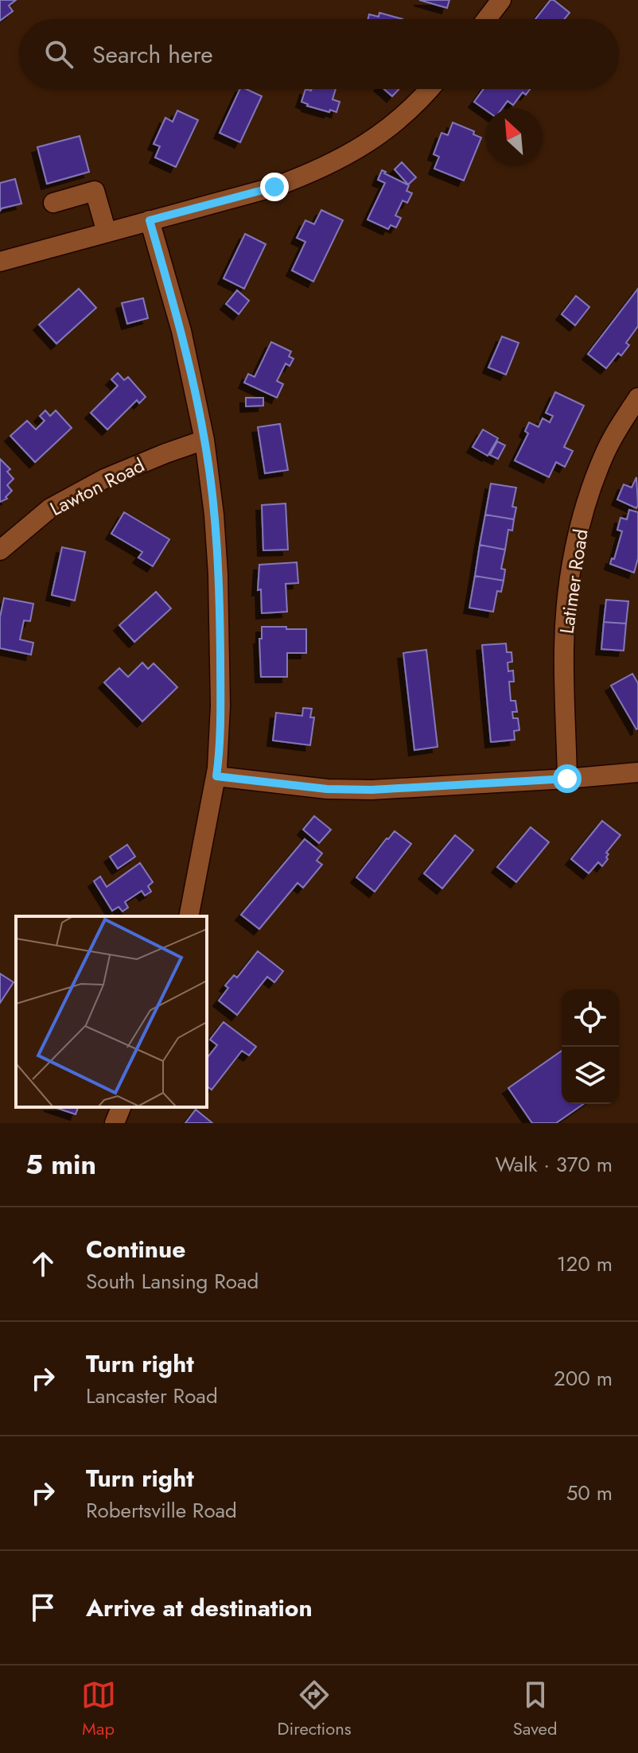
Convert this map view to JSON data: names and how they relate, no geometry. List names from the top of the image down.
{
  "streets": {
    "street": ["Lawton Road", "Latimer Road"]
  },
  "north": "top left",
  "page": {
    "search": "Search here",
    "heading": ["5 min", "Walk · 370 m"],
    "list": [
      ["Continue", "South Lansing Road", "120 m"],
      ["Turn right", "Lancaster Road", "200 m"],
      ["Turn right", "Robertsville Road", "50 m"],
      "Arrive at destination"
    ],
    "nav": ["Map", "Directions", "Saved"]
  }
}
